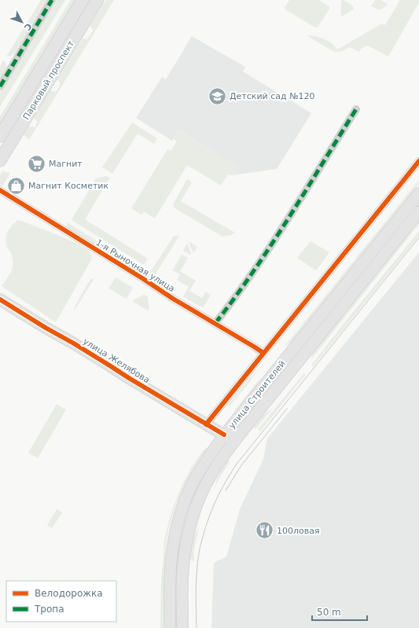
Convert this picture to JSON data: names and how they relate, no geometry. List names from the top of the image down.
{
  "streets": {
    "main road": ["Парковый проспект", "улица Желябова", "улица Строителей"],
    "street": ["1-я Рыночная улица"]
  },
  "crossings": [
    ["улица Желябова", "улица Строителей"]
  ],
  "places": {
    "school or university": ["Детский сад №120"],
    "supermarket": ["Магнит"],
    "shop": ["Магнит Косметик"],
    "restaurant": ["100ловая"]
  },
  "legend": ["Велодорожка", "Тропа"],
  "scale_bar": "50 m",
  "north": "bottom right"
}
